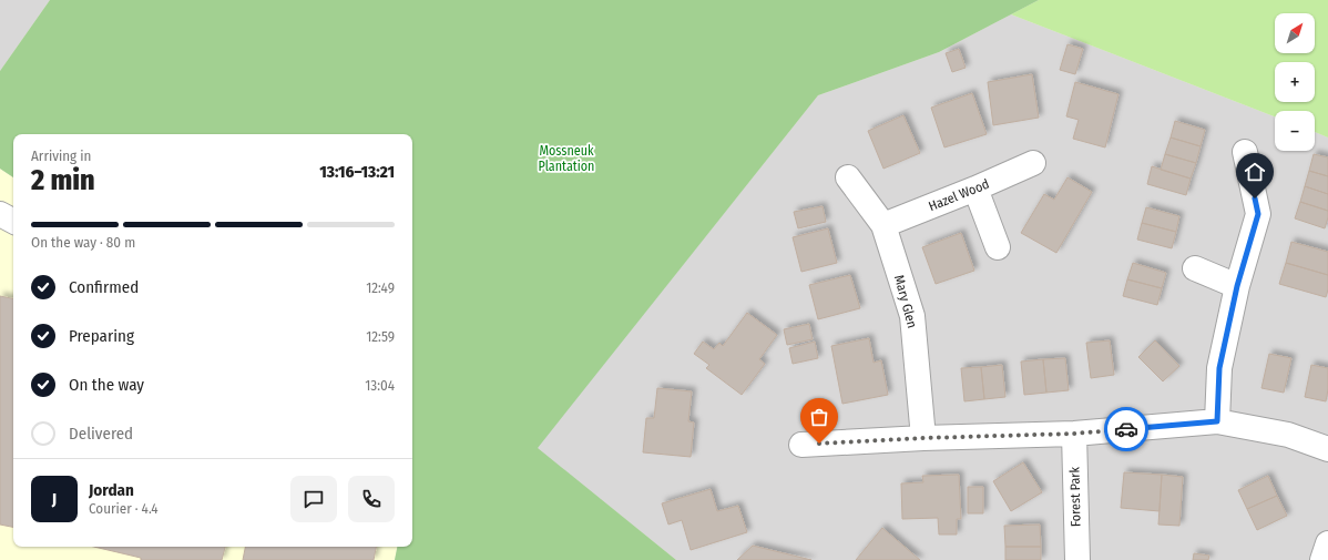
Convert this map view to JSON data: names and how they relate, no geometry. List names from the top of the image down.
{
  "streets": {
    "street": ["Hazel Wood", "Mary Glen", "Forest Park"]
  },
  "crossings": [
    ["Hazel Wood", "Mary Glen"]
  ],
  "parks": ["Mossneuk Plantation"],
  "north": "top right",
  "page": {
    "map_buttons": ["+", "−"],
    "heading": ["2 min", "Arriving in", "13:16–13:21"],
    "panel": ["Jordan", "Courier · 4.4"],
    "bar": "On the way · 80 m",
    "list": [
      ["Confirmed", "12:49"],
      ["Preparing", "12:59"],
      ["On the way", "13:04"],
      "Delivered"
    ],
    "round": "J"
  }
}
